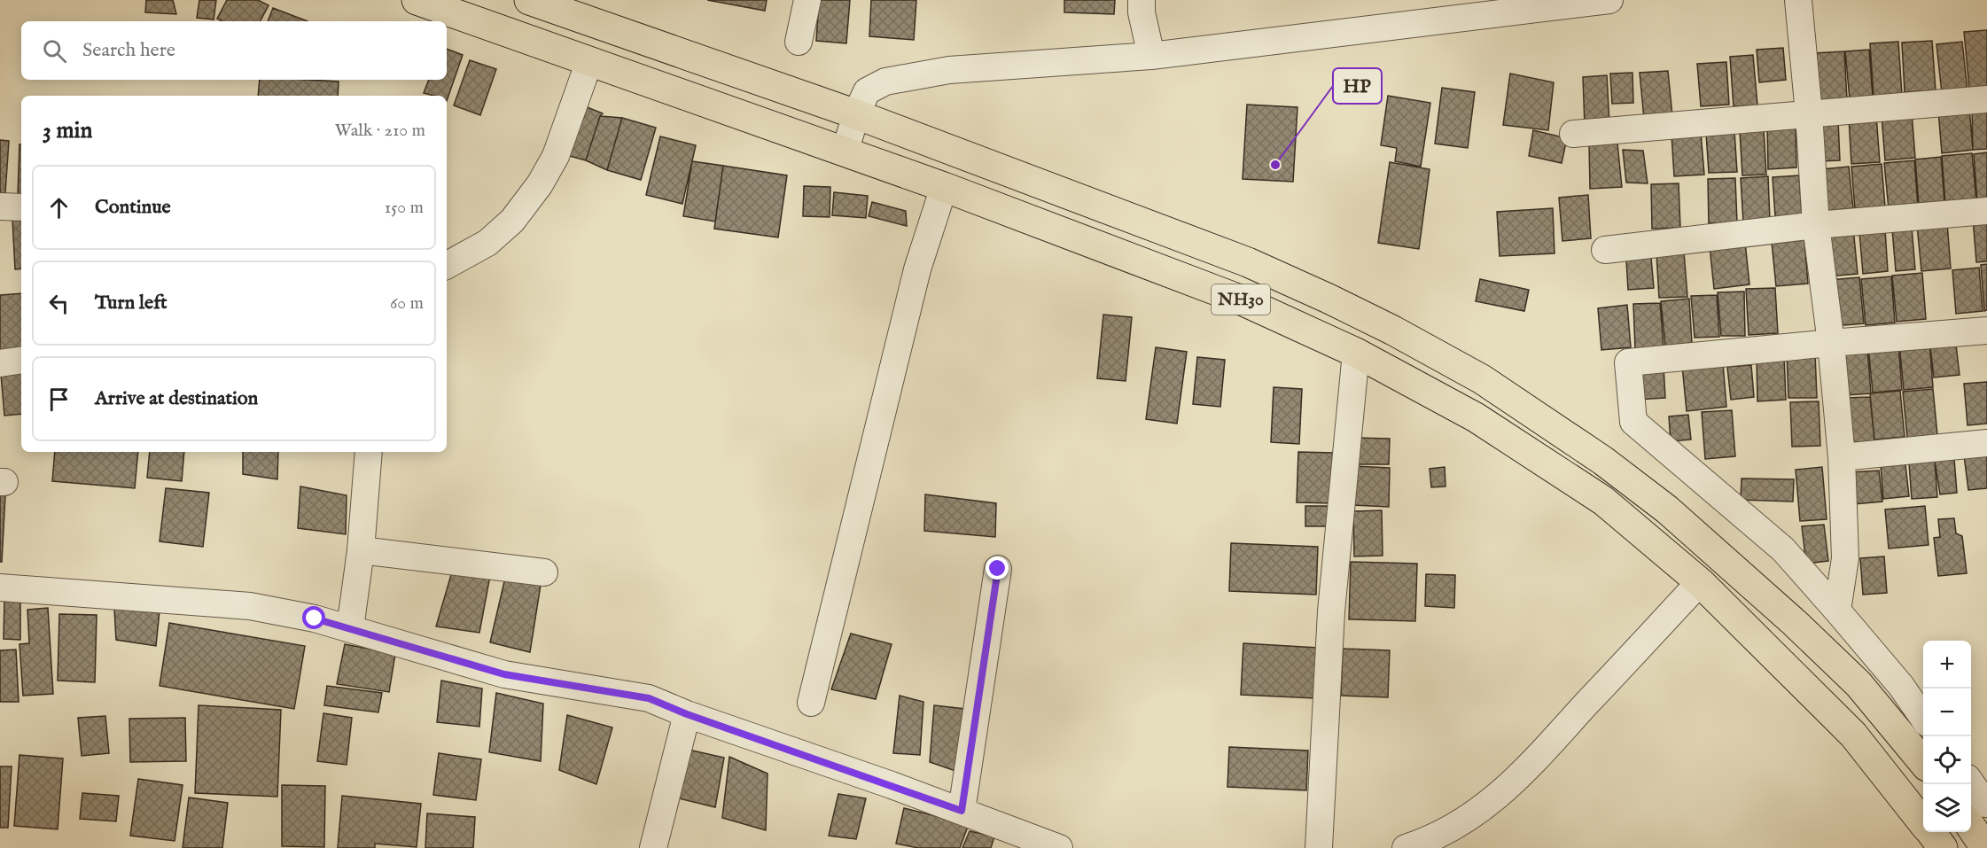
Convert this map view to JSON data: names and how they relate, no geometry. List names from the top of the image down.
{
  "streets": {
    "highway": ["NH30"]
  },
  "places": ["HP"],
  "page": {
    "search": "Search here",
    "heading": ["3 min", "Walk · 210 m"],
    "list": [
      ["Continue", "150 m"],
      ["Turn left", "60 m"],
      "Arrive at destination"
    ],
    "map_buttons": ["+", "−"]
  }
}
